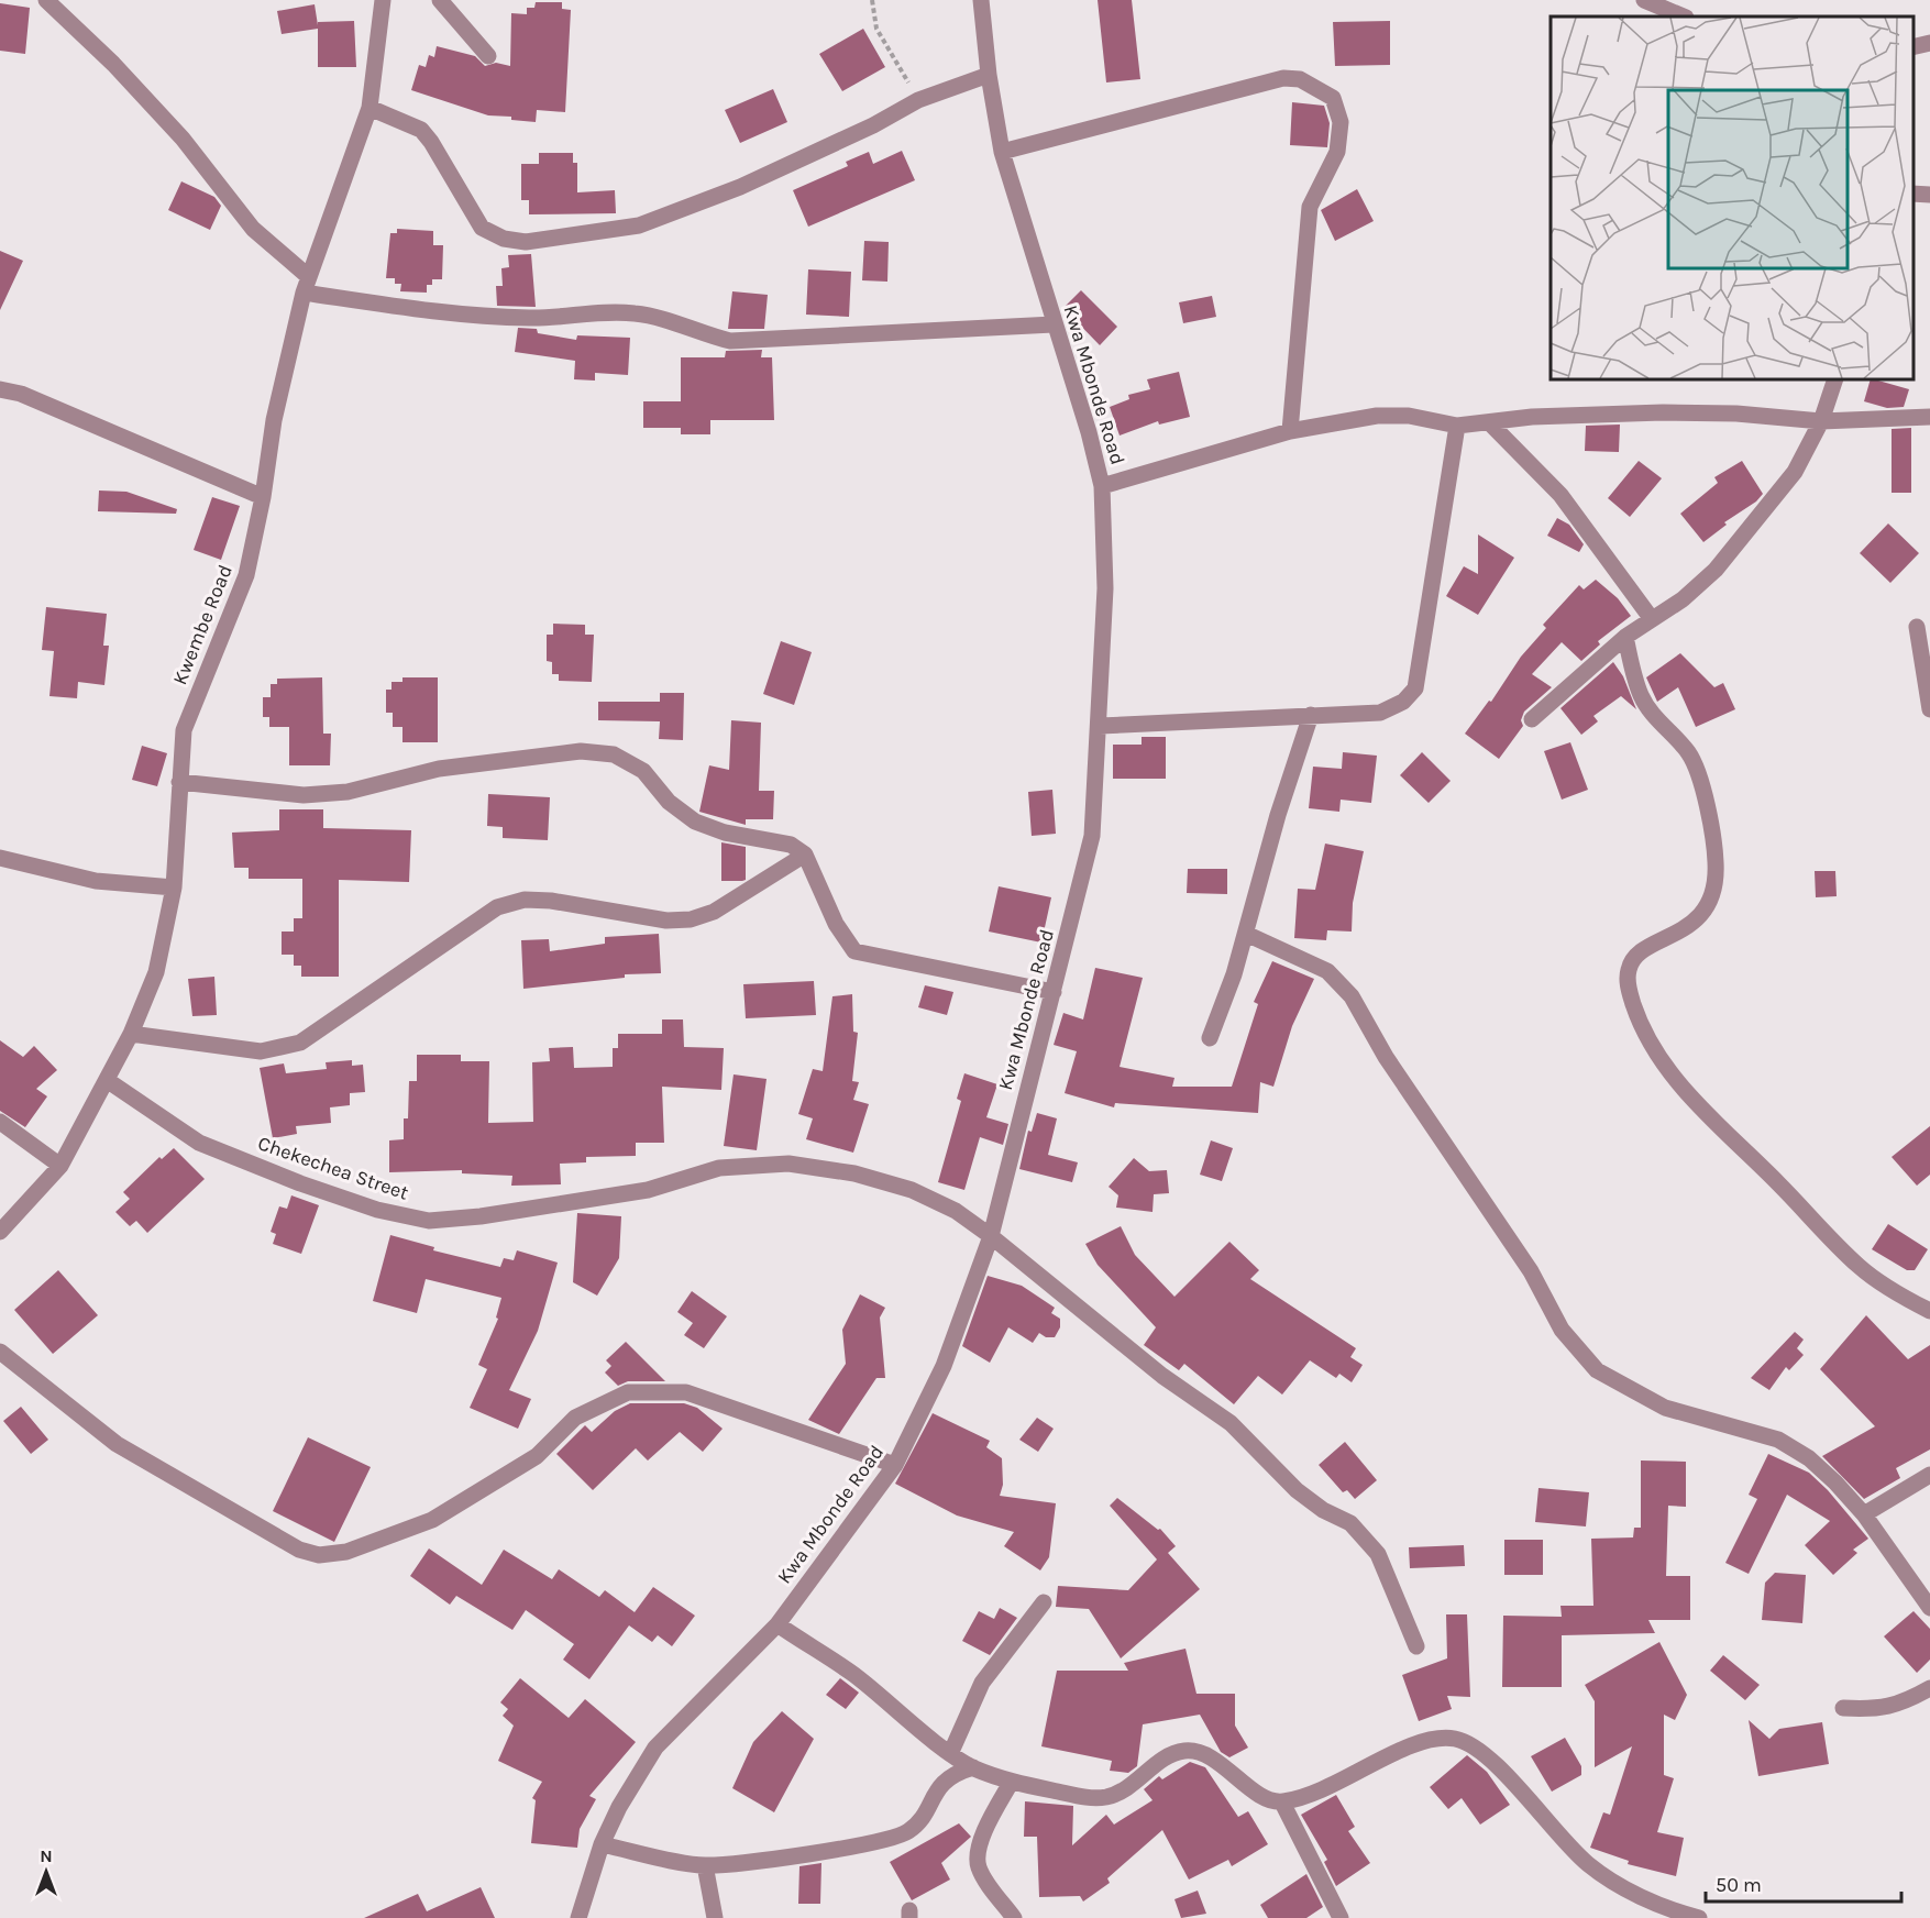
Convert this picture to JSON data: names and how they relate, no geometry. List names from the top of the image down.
{
  "streets": {
    "street": ["Kwa Mbonde Road", "Kwembe Road", "Chekechea Street"]
  },
  "crossings": [
    ["Kwa Mbonde Road", "Chekechea Street"],
    ["Kwembe Road", "Chekechea Street"]
  ],
  "scale_bar": "50 m",
  "north": "top"
}
